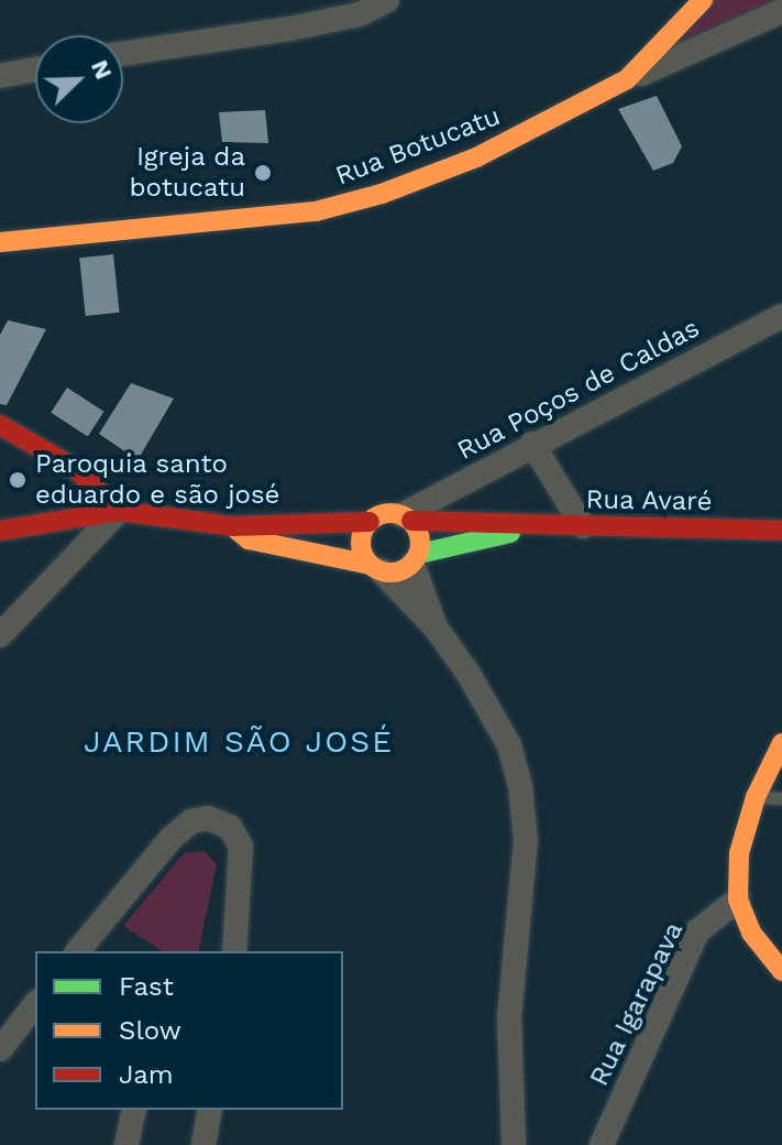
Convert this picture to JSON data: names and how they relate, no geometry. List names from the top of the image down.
{
  "streets": {
    "main road": ["Rua Botucatu", "Rua Avaré"],
    "street": ["Rua Poços de Caldas", "Rua Igarapava"]
  },
  "crossings": [
    ["Rua Poços de Caldas", "Rua Avaré"]
  ],
  "districts": ["JARDIM SÃO JOSÉ"],
  "places": ["Igreja da botucatu", "Paroquia santo eduardo e são josé"],
  "legend": ["Fast", "Slow", "Jam"],
  "north": "top right"
}
